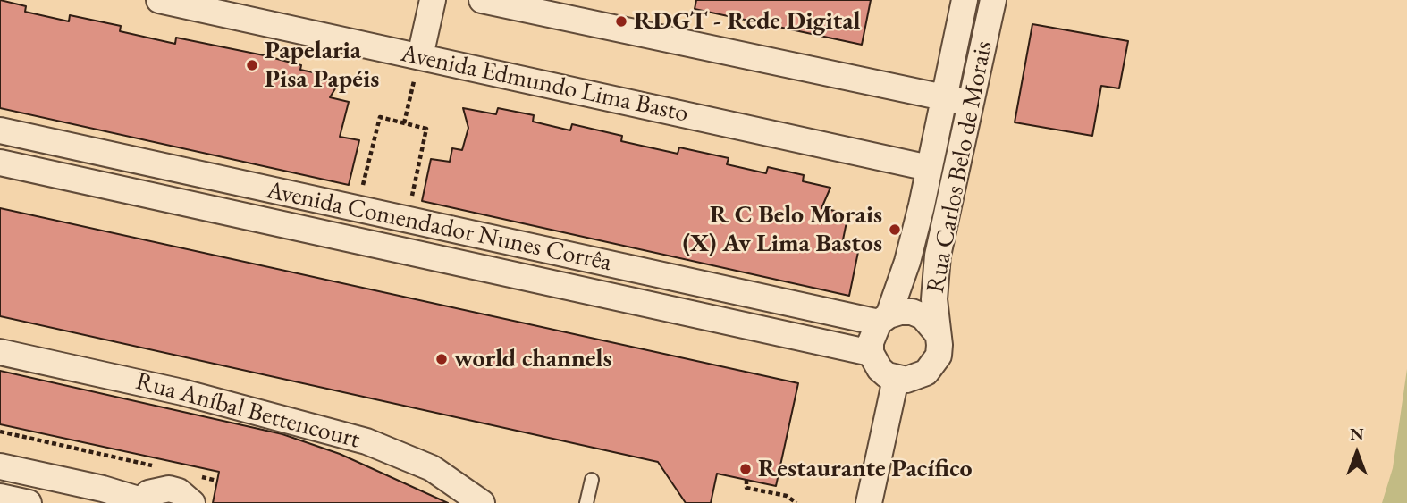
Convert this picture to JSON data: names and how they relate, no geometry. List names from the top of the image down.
{
  "streets": {
    "street": [
      "Avenida Edmundo Lima Basto",
      "Rua Carlos Belo de Morais",
      "Avenida Comendador Nunes Corrêa",
      "Rua Aníbal Bettencourt"
    ]
  },
  "crossings": [
    ["Avenida Edmundo Lima Basto", "Rua Carlos Belo de Morais"],
    ["Rua Carlos Belo de Morais", "Avenida Comendador Nunes Corrêa"]
  ],
  "places": [
    "RDGT - Rede Digital",
    "Papelaria Pisa Papéis",
    "R C Belo Morais (X) Av Lima Bastos",
    "world channels",
    "Restaurante Pacífico"
  ],
  "north": "top"
}
